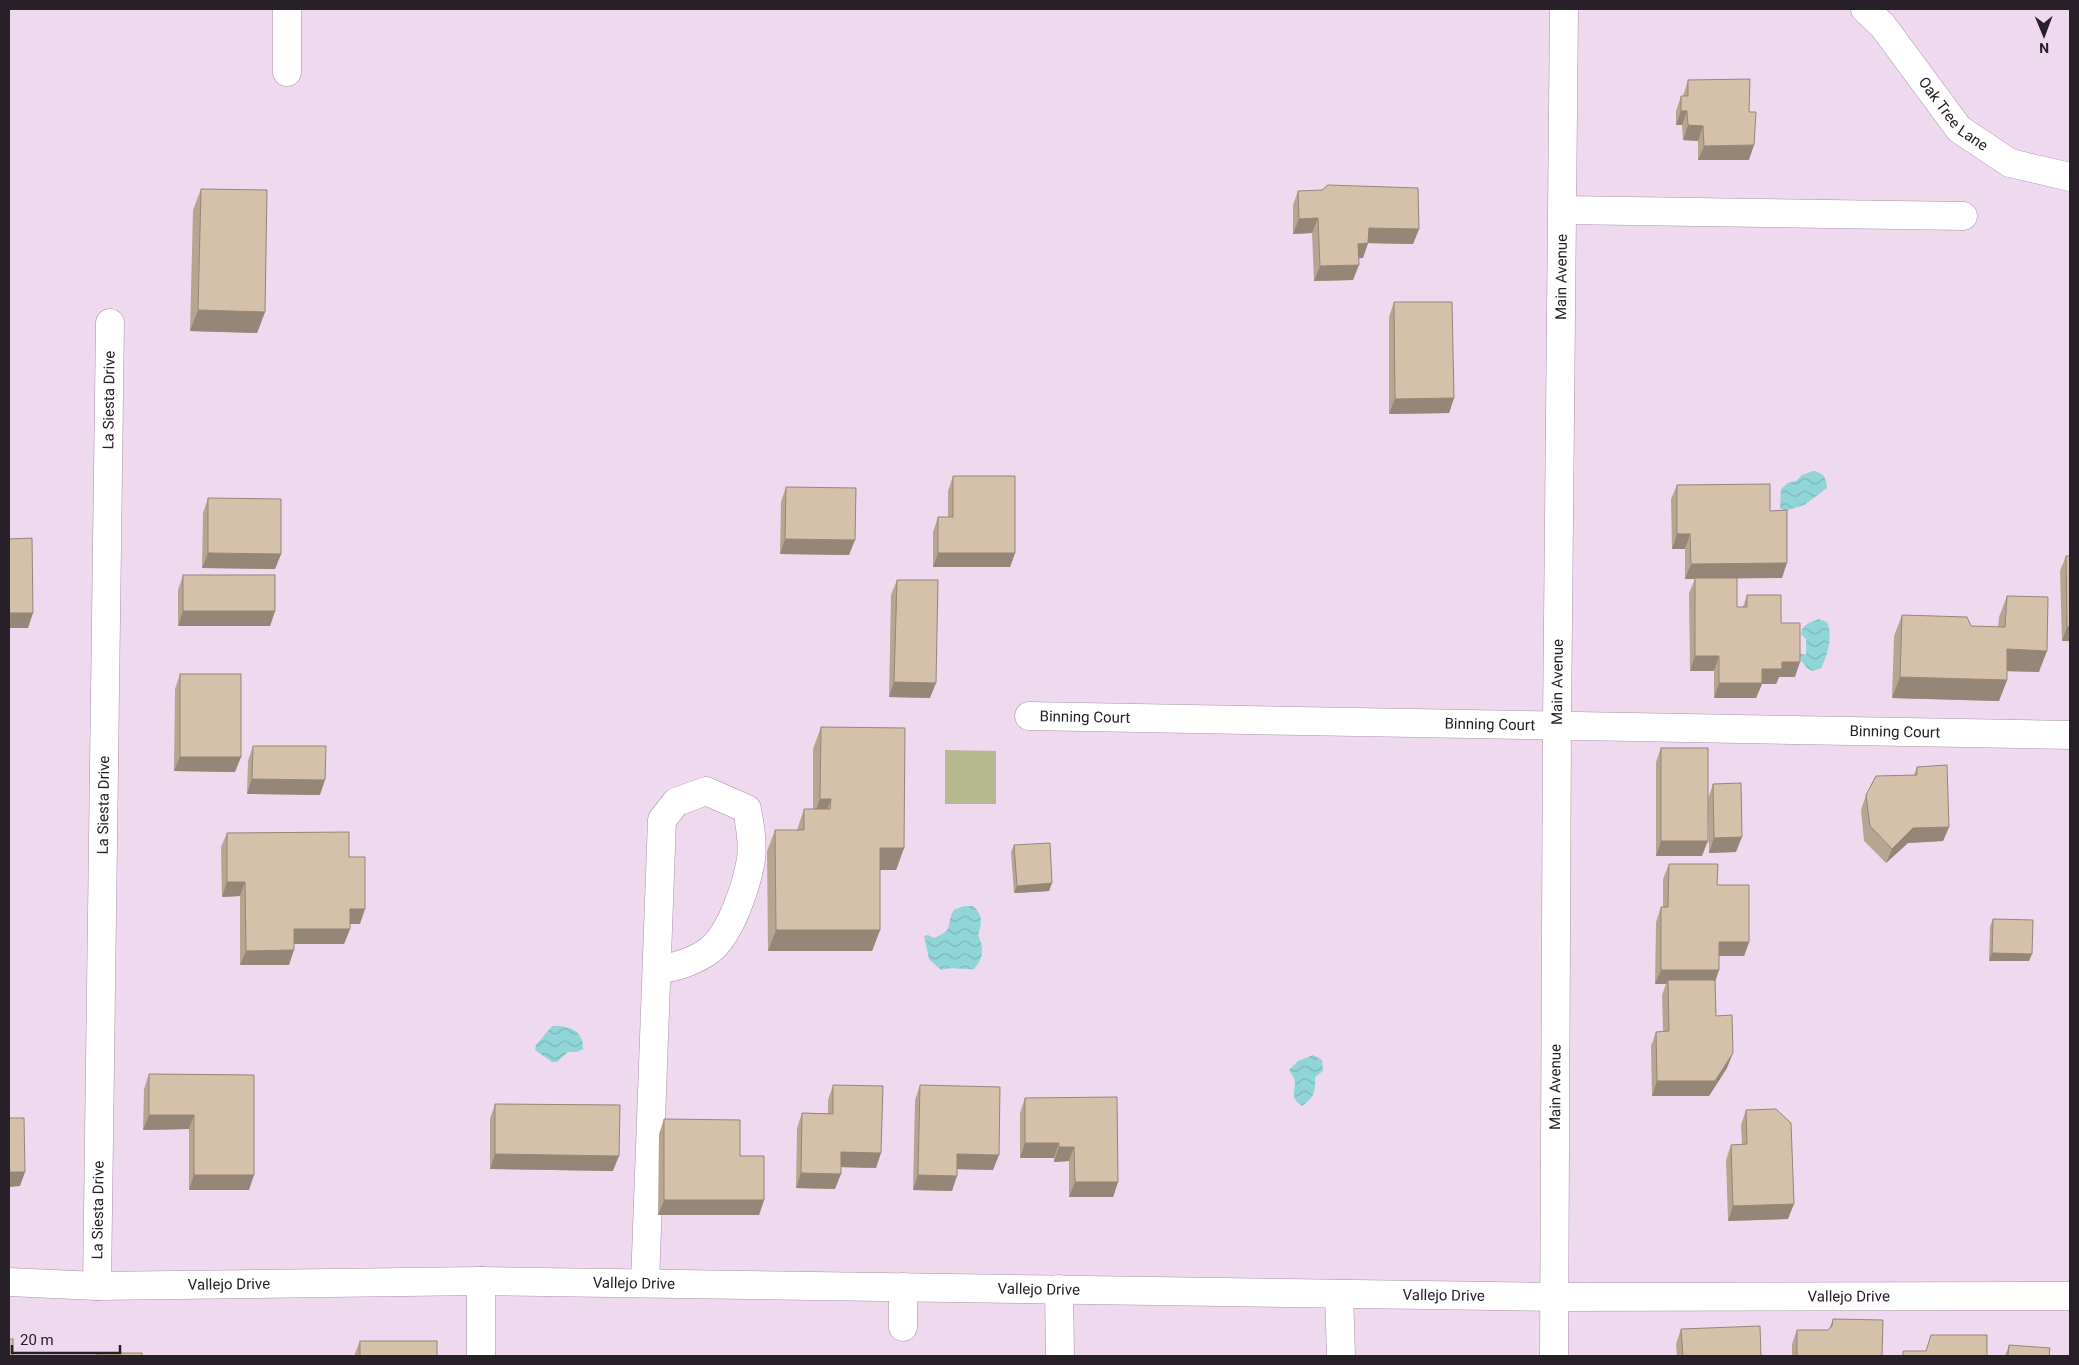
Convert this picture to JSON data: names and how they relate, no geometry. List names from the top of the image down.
{
  "streets": {
    "street": [
      "Oak Tree Lane",
      "Main Avenue",
      "La Siesta Drive",
      "Binning Court",
      "Vallejo Drive"
    ]
  },
  "crossings": [
    ["Main Avenue", "Binning Court"],
    ["Main Avenue", "Vallejo Drive"],
    ["La Siesta Drive", "Vallejo Drive"]
  ],
  "scale_bar": "20 m",
  "north": "bottom"
}
